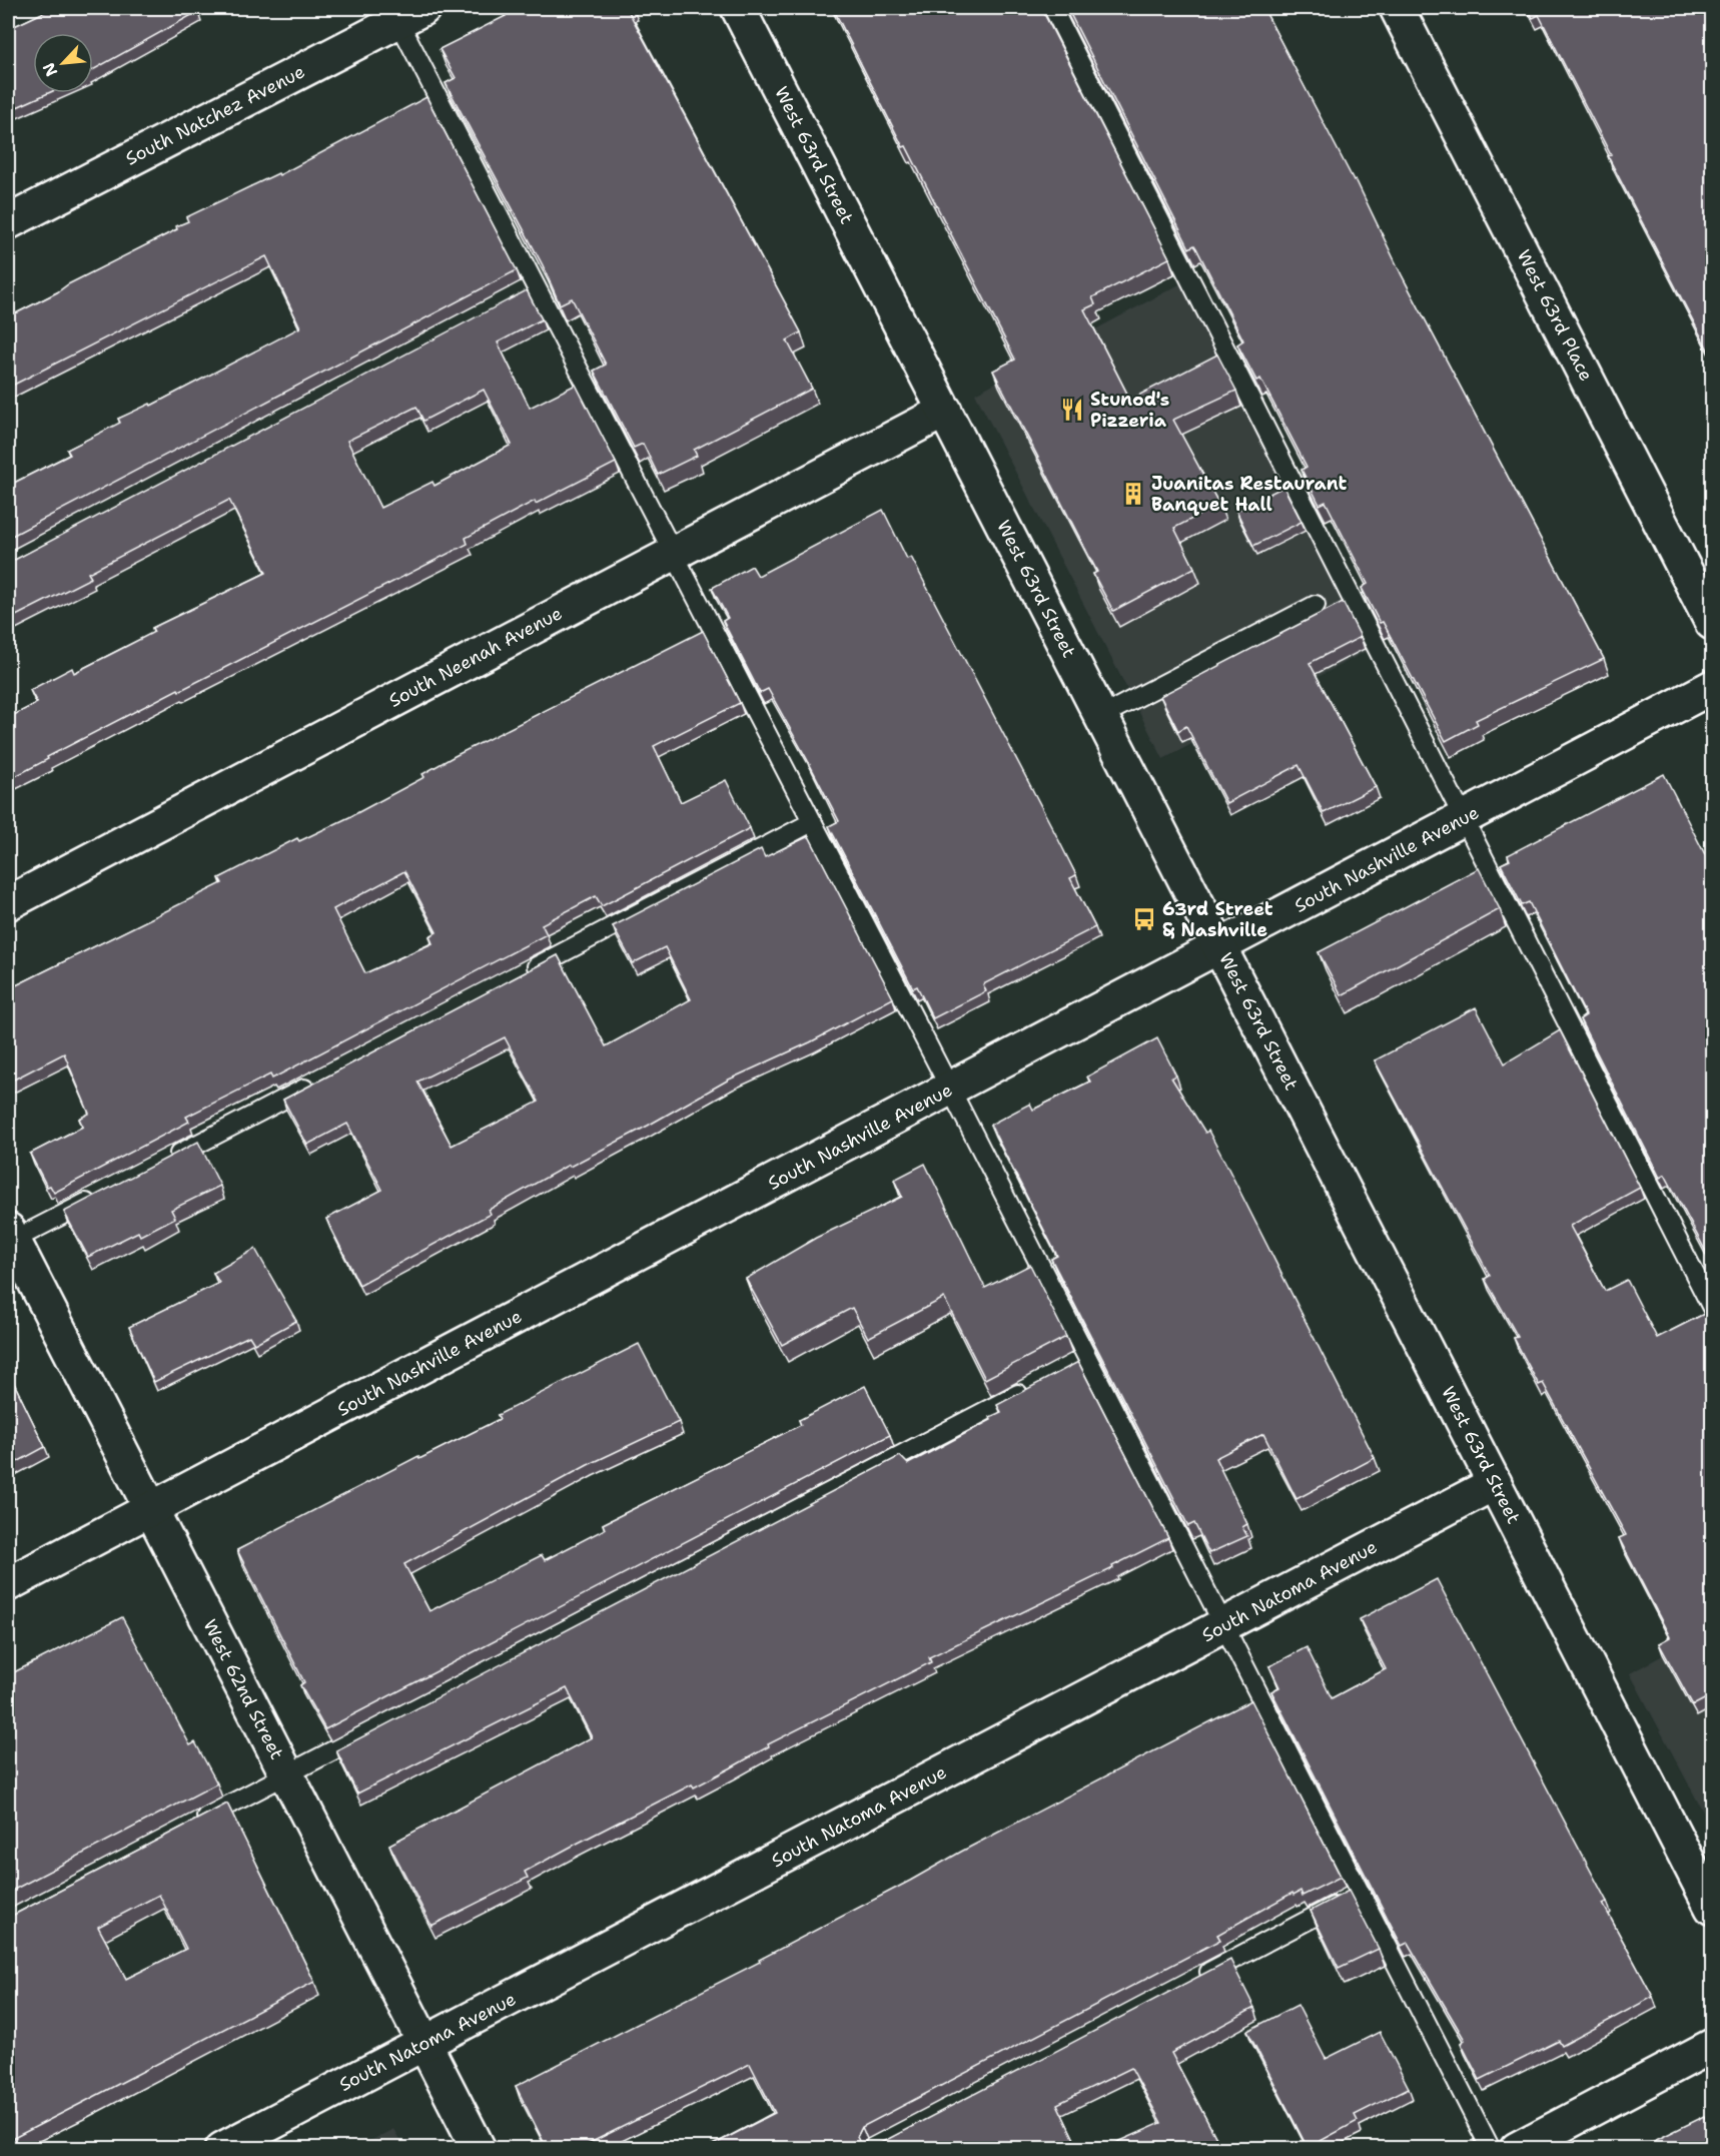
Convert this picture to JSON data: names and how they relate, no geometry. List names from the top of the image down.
{
  "streets": {
    "street": [
      "South Natchez Avenue",
      "West 63rd Street",
      "West 63rd Place",
      "South Neenah Avenue",
      "South Nashville Avenue",
      "South Natoma Avenue",
      "West 62nd Street"
    ]
  },
  "crossings": [
    ["West 63rd Street", "South Neenah Avenue"],
    ["West 63rd Street", "South Nashville Avenue"],
    ["West 63rd Street", "South Natoma Avenue"],
    ["South Nashville Avenue", "West 62nd Street"],
    ["South Natoma Avenue", "West 62nd Street"]
  ],
  "places": {
    "restaurant": ["Stunod's Pizzeria"],
    "building": ["Juanitas Restaurant Banquet Hall"],
    "bus stop": ["63rd Street & Nashville"]
  },
  "north": "bottom left"
}
